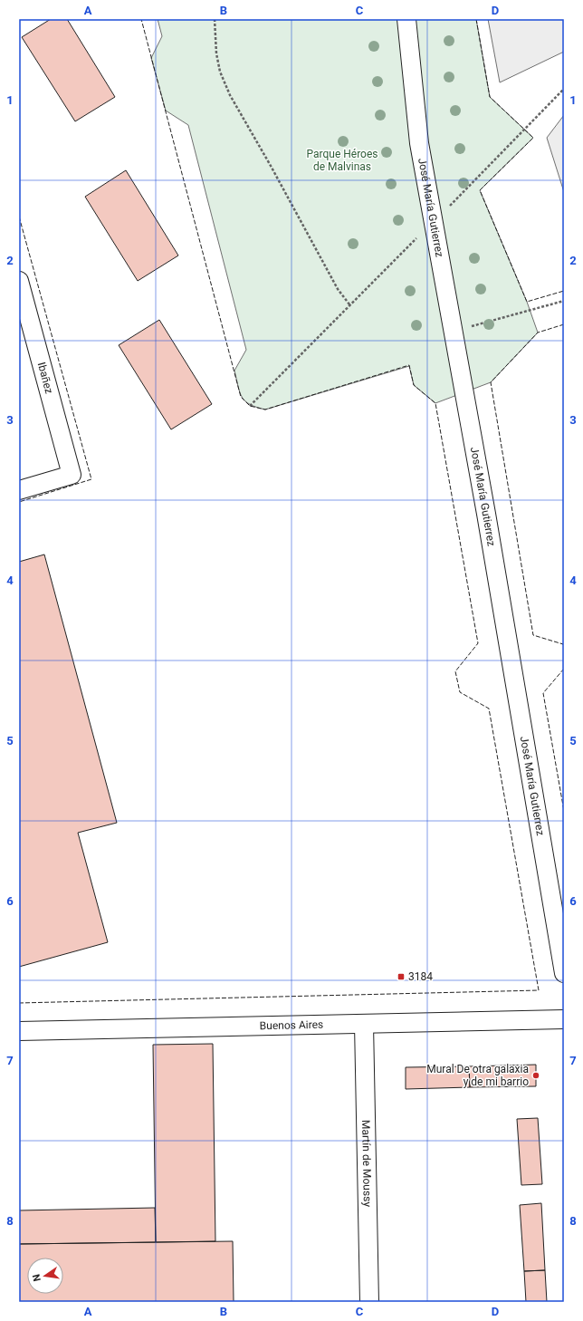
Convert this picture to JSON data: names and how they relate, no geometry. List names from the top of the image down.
{
  "streets": {
    "street": [
      "José María Gutierrez",
      "Ibañez",
      "Buenos Aires",
      "Martín de Moussy"
    ]
  },
  "crossings": [
    ["Buenos Aires", "Martín de Moussy"]
  ],
  "parks": ["Parque Héroes de Malvinas"],
  "places": {
    "transit": ["3184"],
    "other": ["Mural De otra galaxia y de mi barrio"]
  },
  "north": "left",
  "grid": {
    "columns": [
      "A",
      "B",
      "C",
      "D"
    ],
    "rows": [
      "1",
      "2",
      "3",
      "4",
      "5",
      "6",
      "7",
      "8"
    ]
  }
}
